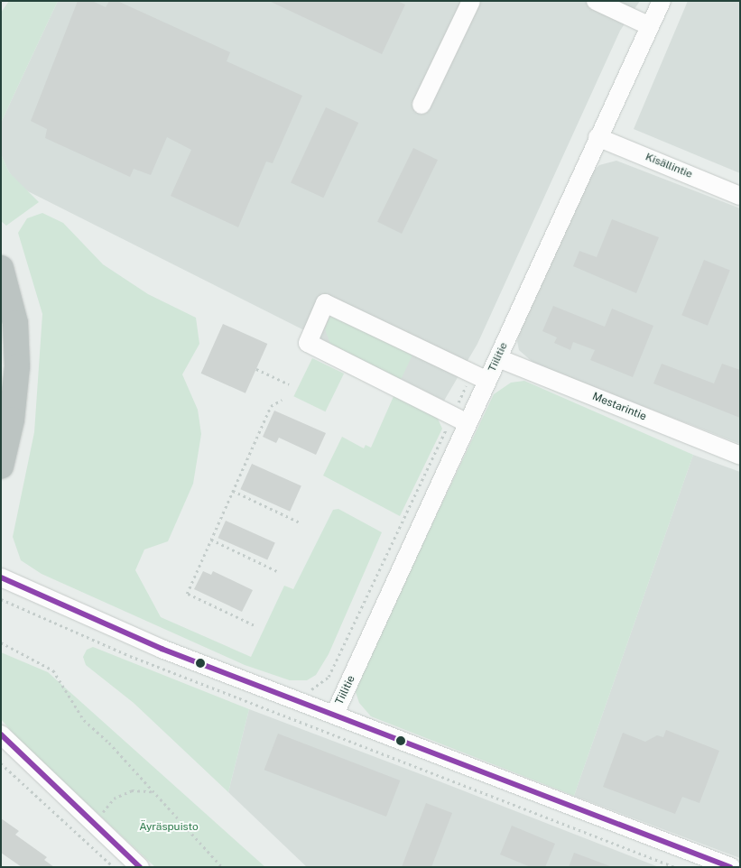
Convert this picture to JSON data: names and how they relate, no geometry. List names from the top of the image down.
{
  "streets": {
    "street": ["Kisällintie", "Tiilitie", "Mestarintie"]
  },
  "crossings": [
    ["Kisällintie", "Tiilitie"],
    ["Tiilitie", "Mestarintie"]
  ],
  "parks": ["Äyräspuisto"]
}
